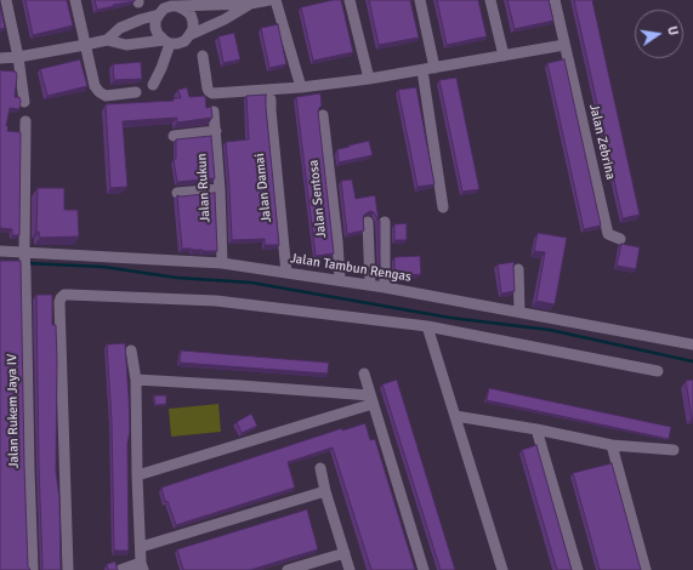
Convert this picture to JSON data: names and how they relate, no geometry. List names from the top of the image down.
{
  "streets": {
    "street": [
      "Jalan Zebrina",
      "Jalan Rukun",
      "Jalan Damai",
      "Jalan Sentosa",
      "Jalan Tambun Rengas",
      "Jalan Rukem Jaya IV"
    ]
  },
  "crossings": [
    ["Jalan Rukun", "Jalan Tambun Rengas"],
    ["Jalan Damai", "Jalan Tambun Rengas"],
    ["Jalan Sentosa", "Jalan Tambun Rengas"],
    ["Jalan Tambun Rengas", "Jalan Rukem Jaya IV"]
  ],
  "north": "right"
}
